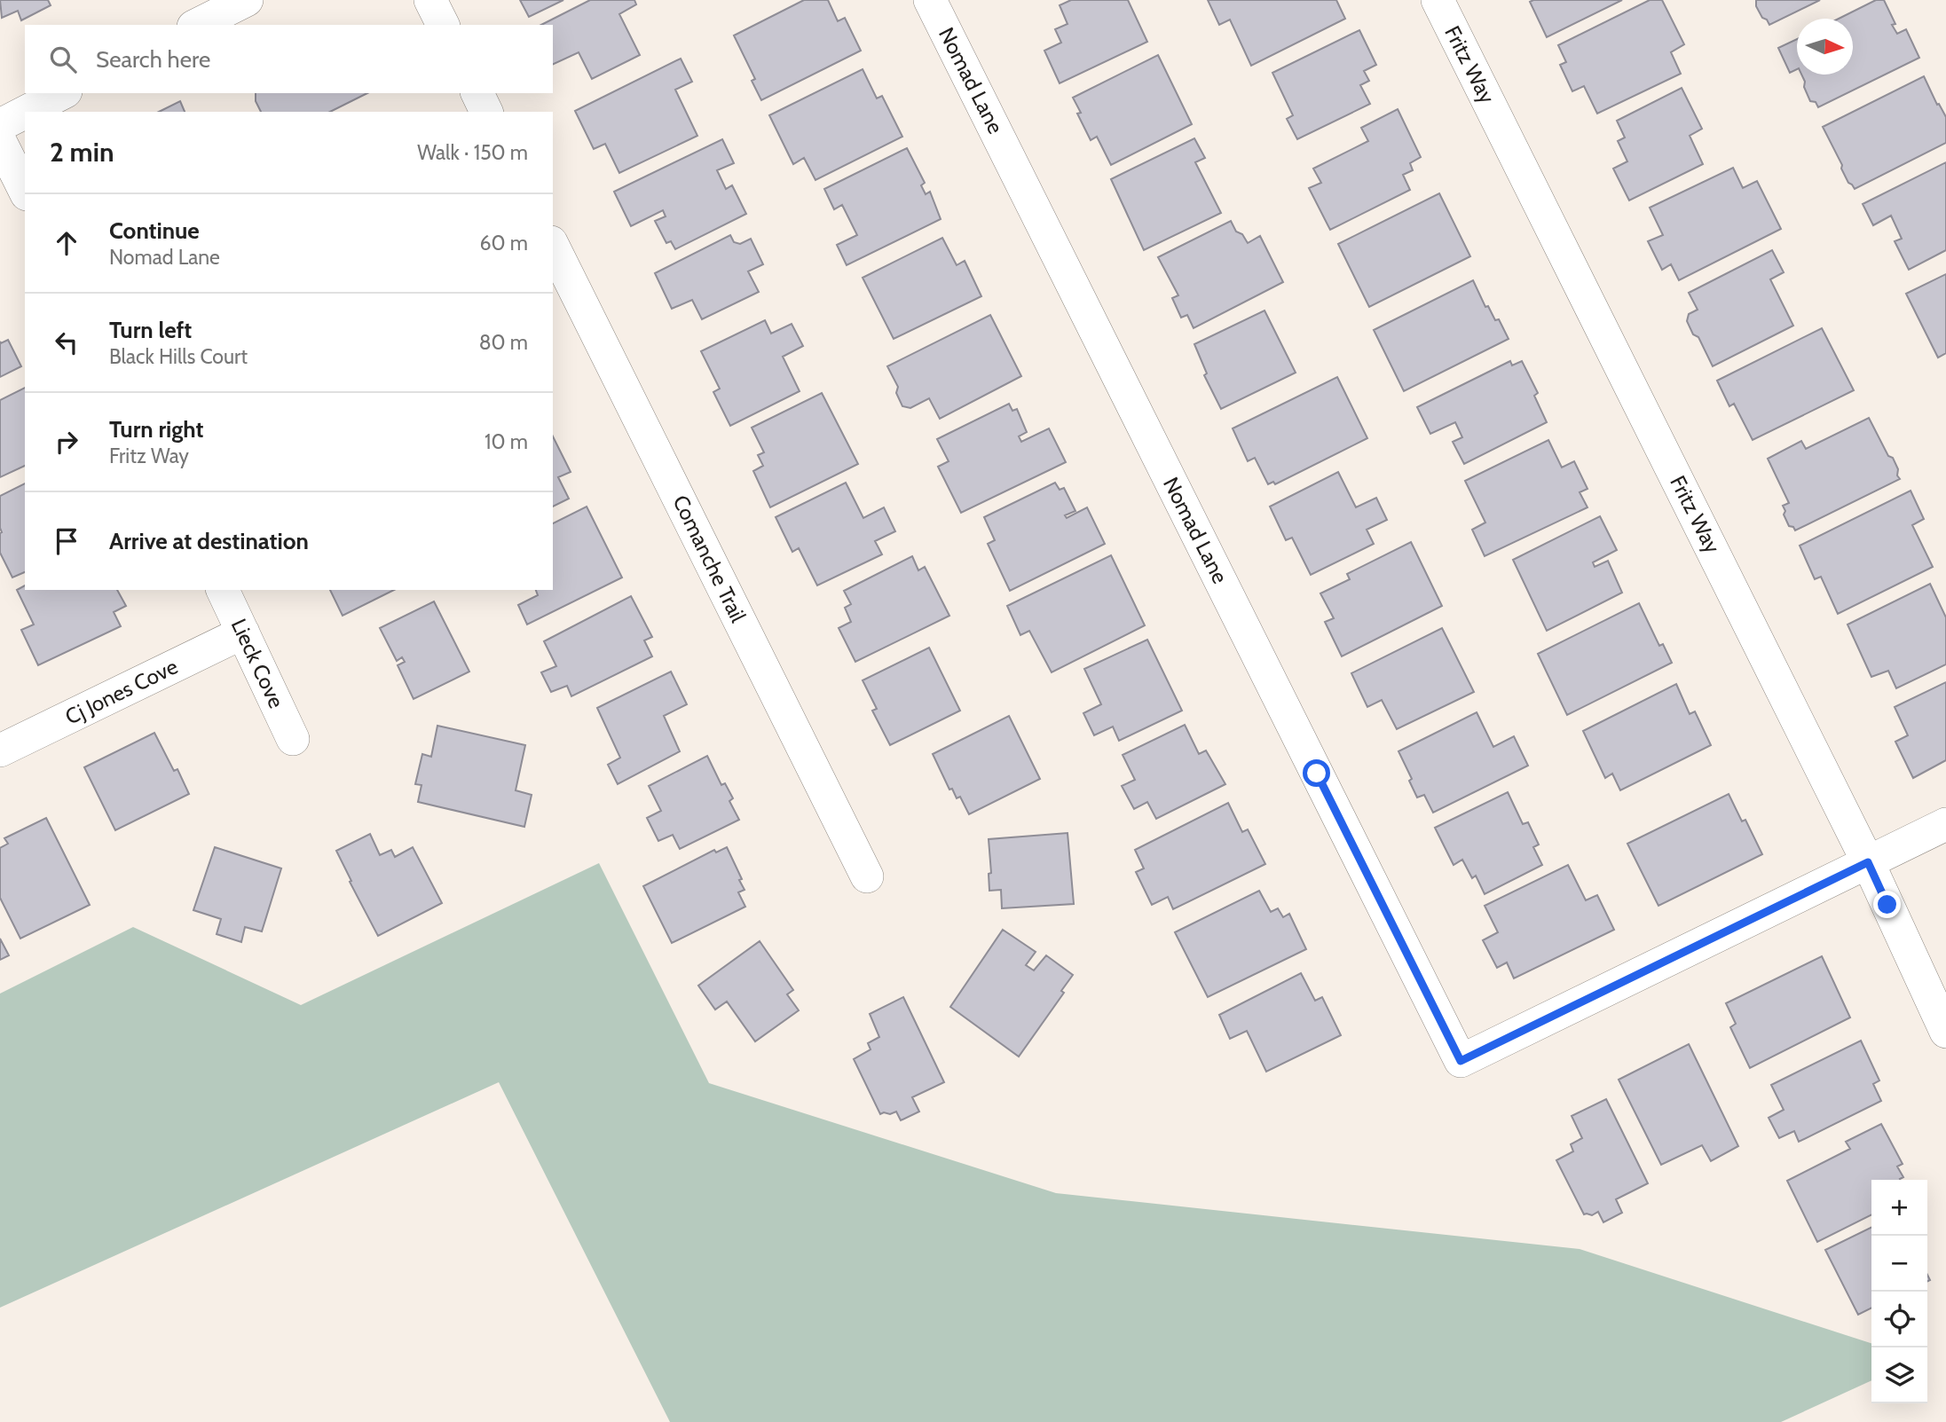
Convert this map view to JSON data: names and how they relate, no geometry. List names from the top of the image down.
{
  "streets": {
    "street": [
      "Fritz Way",
      "Nomad Lane",
      "Comanche Trail",
      "Lieck Cove",
      "Cj Jones Cove"
    ]
  },
  "crossings": [
    ["Fritz Way", "Nomad Lane"],
    ["Lieck Cove", "Cj Jones Cove"]
  ],
  "north": "right",
  "page": {
    "search": "Search here",
    "heading": ["2 min", "Walk · 150 m"],
    "list": [
      ["Continue", "Nomad Lane", "60 m"],
      ["Turn left", "Black Hills Court", "80 m"],
      ["Turn right", "Fritz Way", "10 m"],
      "Arrive at destination"
    ],
    "map_buttons": ["+", "−"]
  }
}
